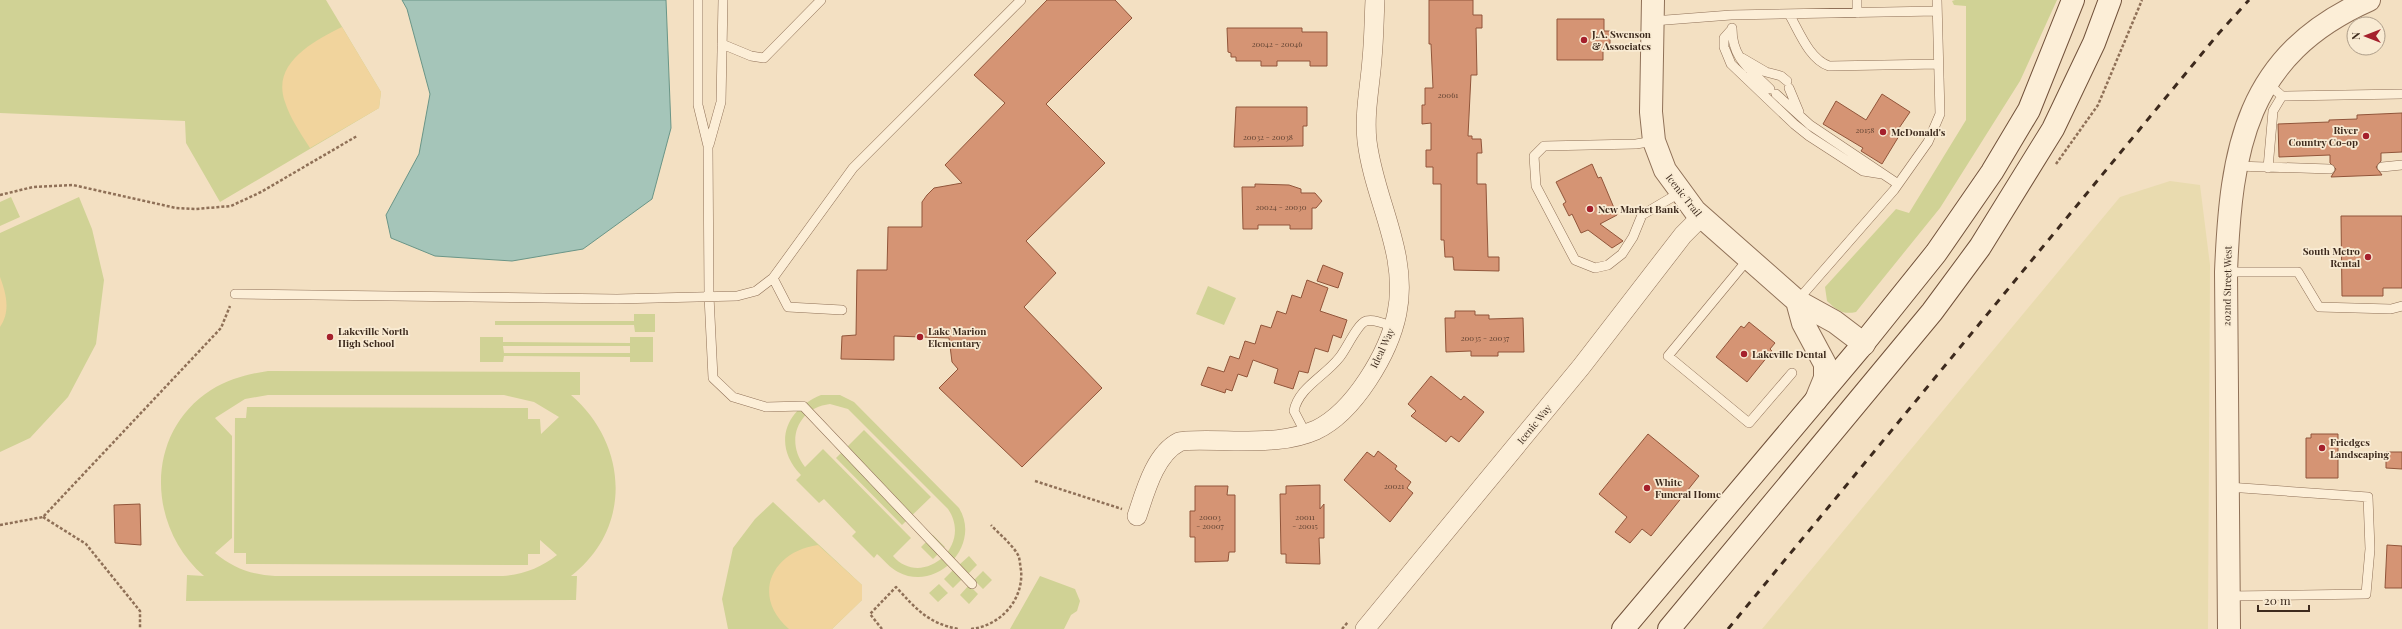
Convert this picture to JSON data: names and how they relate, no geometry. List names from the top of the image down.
{
  "streets": {
    "main road": ["Icenic Trail", "202nd Street West"],
    "street": ["Ideal Way", "Icenic Way"]
  },
  "crossings": [
    ["Icenic Trail", "Icenic Way"]
  ],
  "places": [
    "J.A. Swenson & Associates",
    "McDonald's",
    "River Country Co-op",
    "New Market Bank",
    "South Metro Rental",
    "Lakeville North High School",
    "Lake Marion Elementary",
    "Lakeville Dental",
    "Friedges Landscaping",
    "White Funeral Home"
  ],
  "house_numbers": [
    "20042 - 20046",
    "20061",
    "20158",
    "20032 - 20038",
    "20024 - 20030",
    "20035 - 20037",
    "20021",
    "20003 - 20007",
    "20011 - 20015"
  ],
  "scale_bar": "20 m",
  "north": "left"
}
